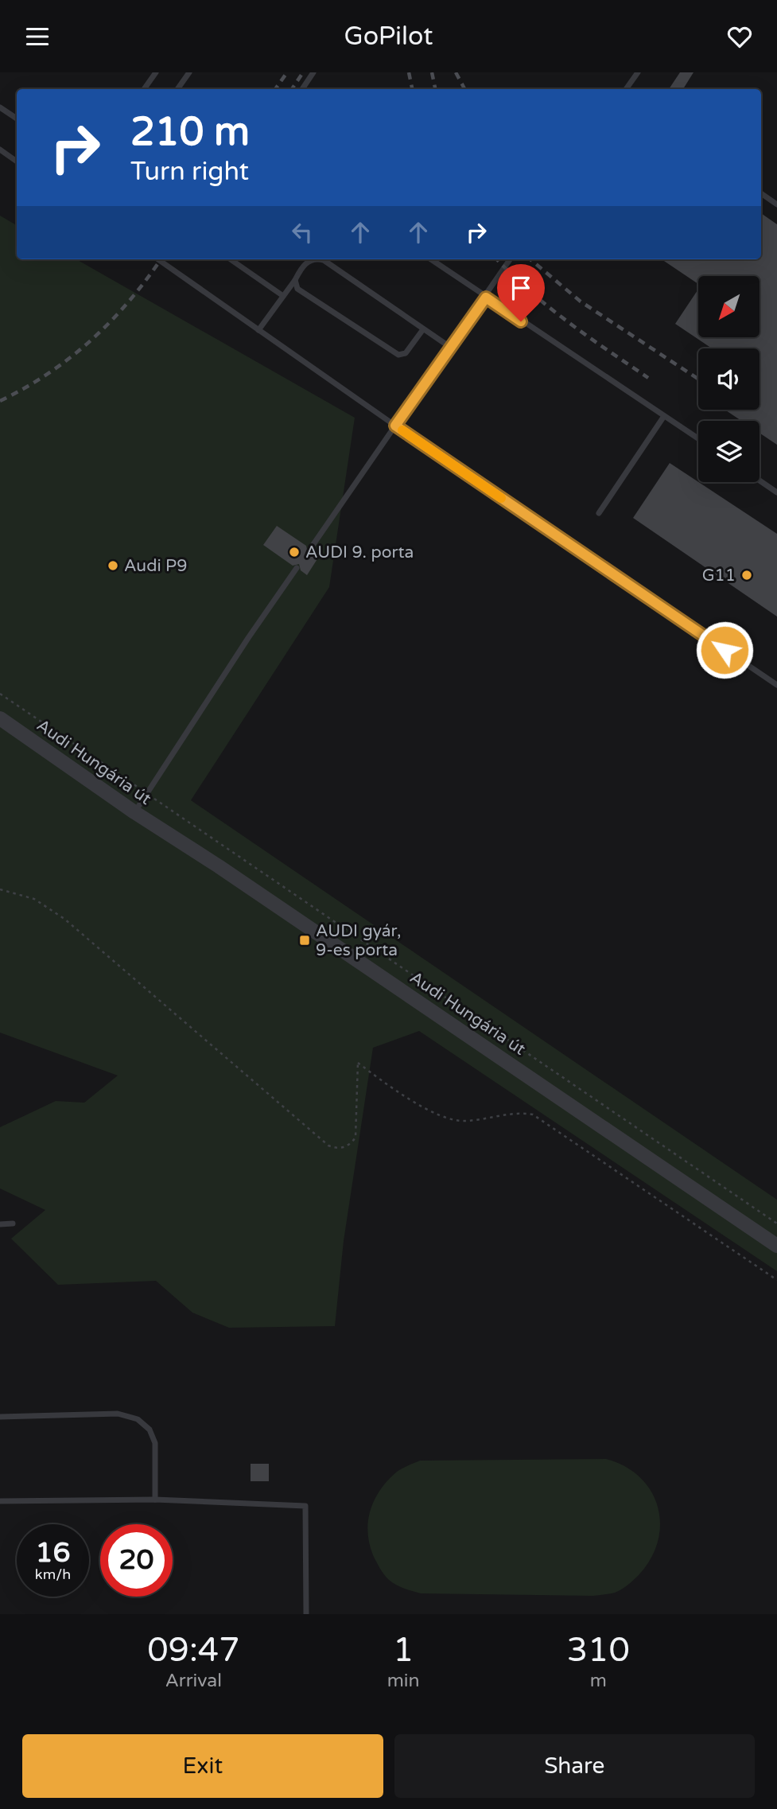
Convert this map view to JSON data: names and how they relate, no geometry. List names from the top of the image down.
{
  "streets": {
    "street": ["Audi Hungária út"]
  },
  "places": {
    "other": ["AUDI 9. porta", "Audi P9", "G11"],
    "transit": ["AUDI gyár, 9-es porta"]
  },
  "north": "bottom left",
  "page": {
    "header": "GoPilot",
    "turn": ["210 m", "Turn right"],
    "speed": "16 km/h",
    "limit": "20",
    "eta": [
      "09:47",
      "Arrival",
      "1",
      "min",
      "310",
      "m"
    ],
    "buttons": ["Exit", "Share"]
  }
}
